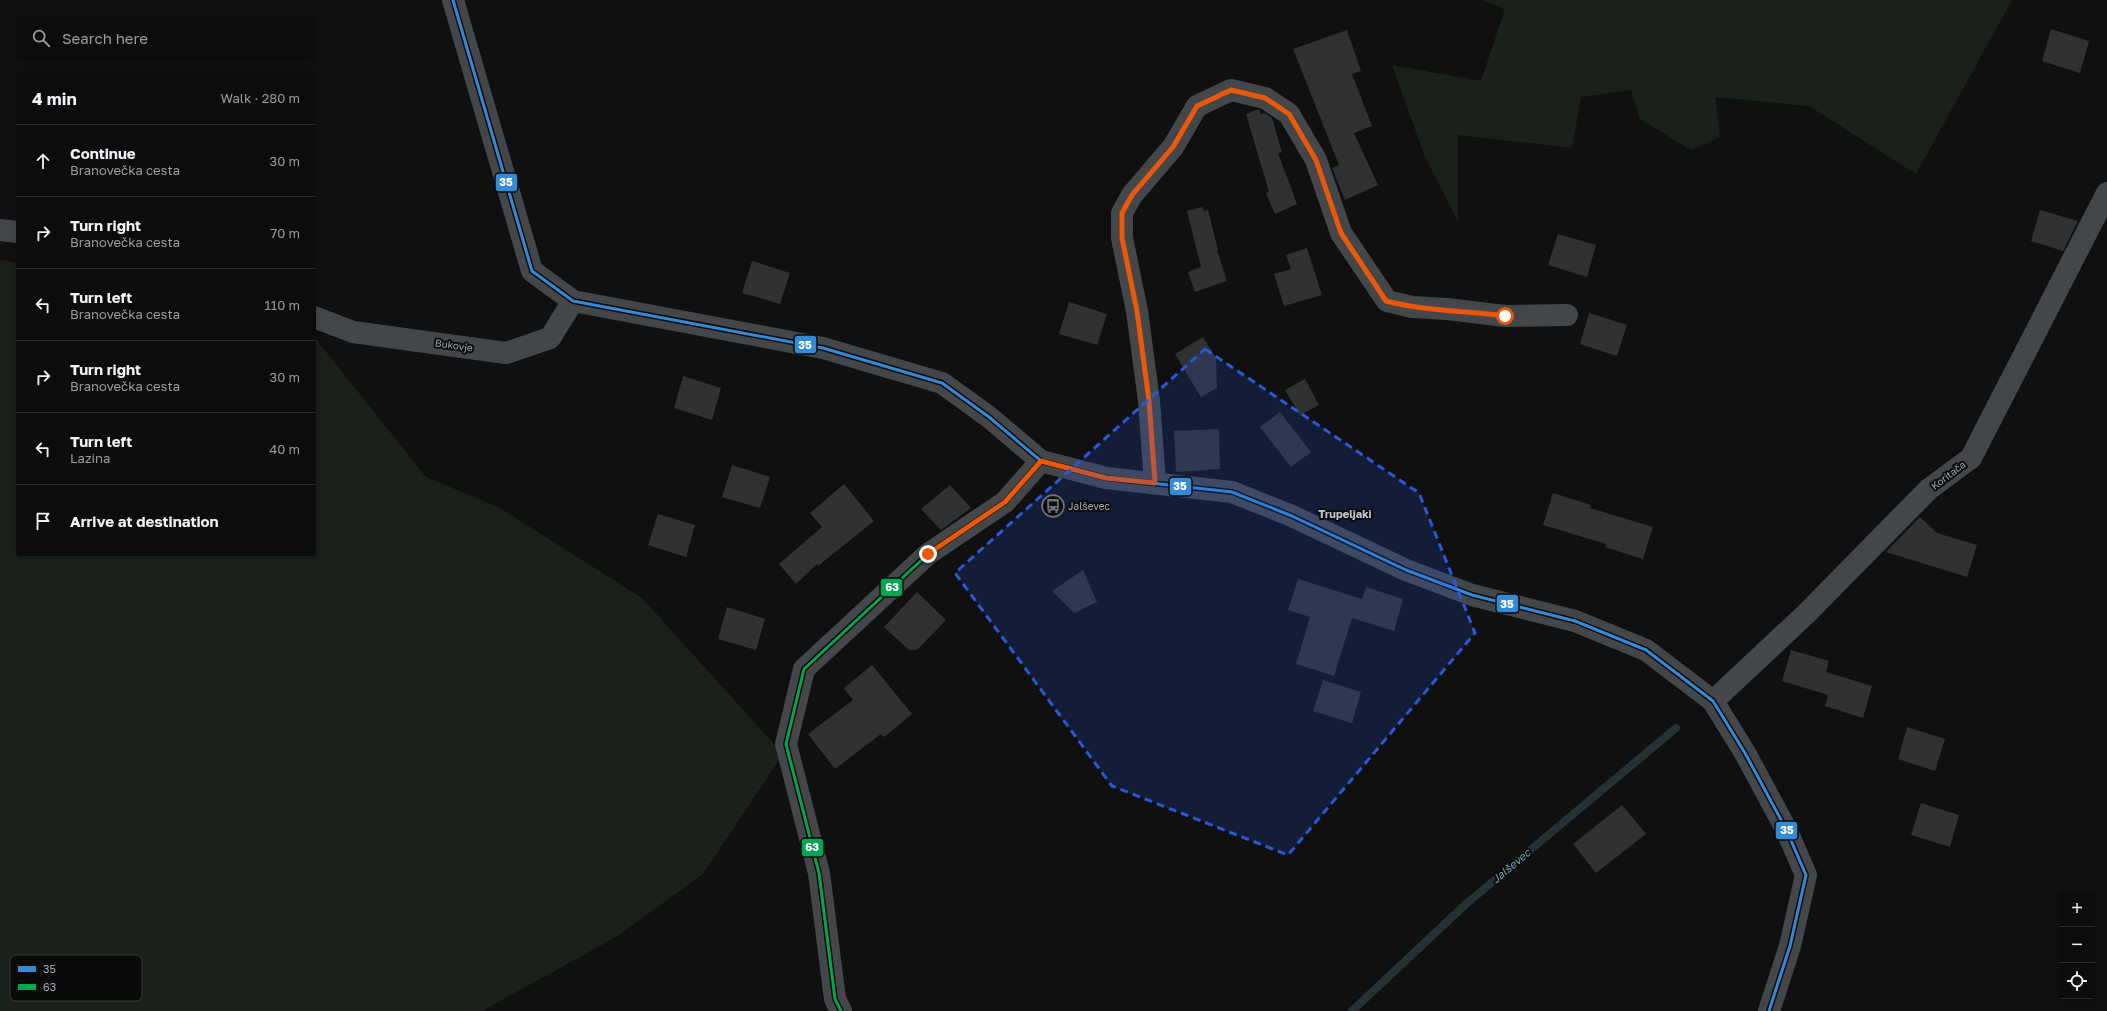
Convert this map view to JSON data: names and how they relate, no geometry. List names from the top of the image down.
{
  "streets": {
    "street": ["Bukovje", "Koritača"]
  },
  "districts": ["Trupeljaki"],
  "water": ["Jalševec"],
  "places": {
    "bus stop": ["Jalševec"]
  },
  "lines": ["transit line 35", "transit line 63"],
  "legend": ["35", "63"],
  "page": {
    "search": "Search here",
    "heading": ["4 min", "Walk · 280 m"],
    "list": [
      ["Continue", "Branovečka cesta", "30 m"],
      ["Turn right", "Branovečka cesta", "70 m"],
      ["Turn left", "Branovečka cesta", "110 m"],
      ["Turn right", "Branovečka cesta", "30 m"],
      ["Turn left", "Lazina", "40 m"],
      "Arrive at destination"
    ],
    "map_buttons": ["+", "−"]
  }
}
